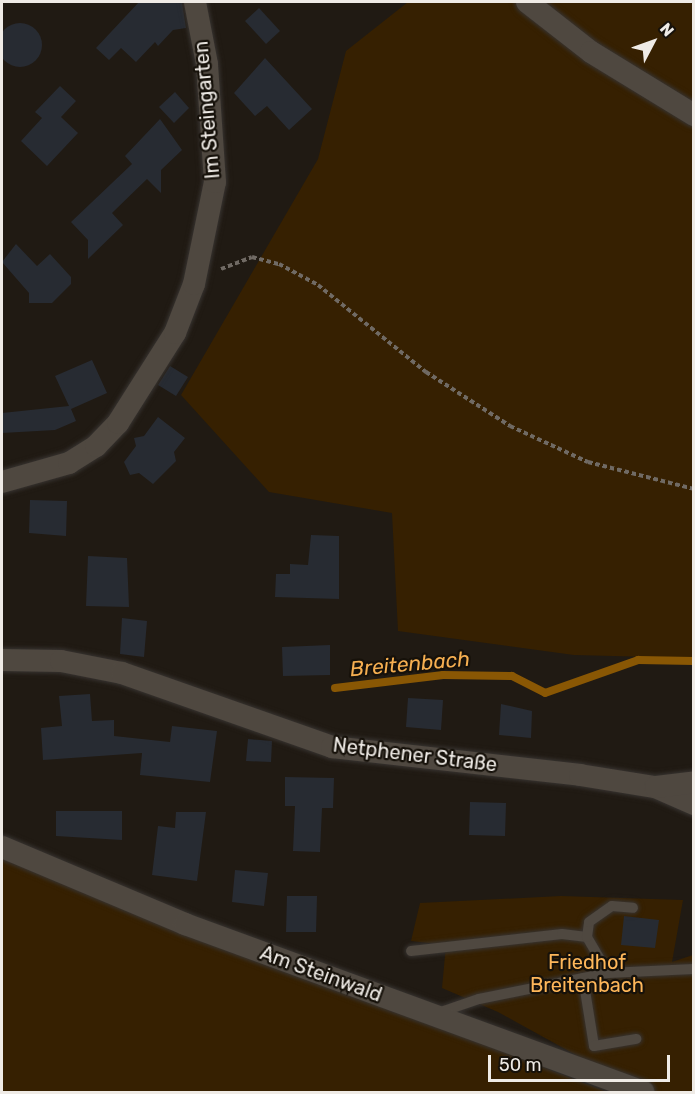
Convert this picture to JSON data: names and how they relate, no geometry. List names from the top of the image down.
{
  "streets": {
    "street": ["Im Steingarten", "Netphener Straße", "Am Steinwald"]
  },
  "water": ["Breitenbach"],
  "parks": ["Friedhof Breitenbach"],
  "scale_bar": "50 m",
  "north": "top right"
}
